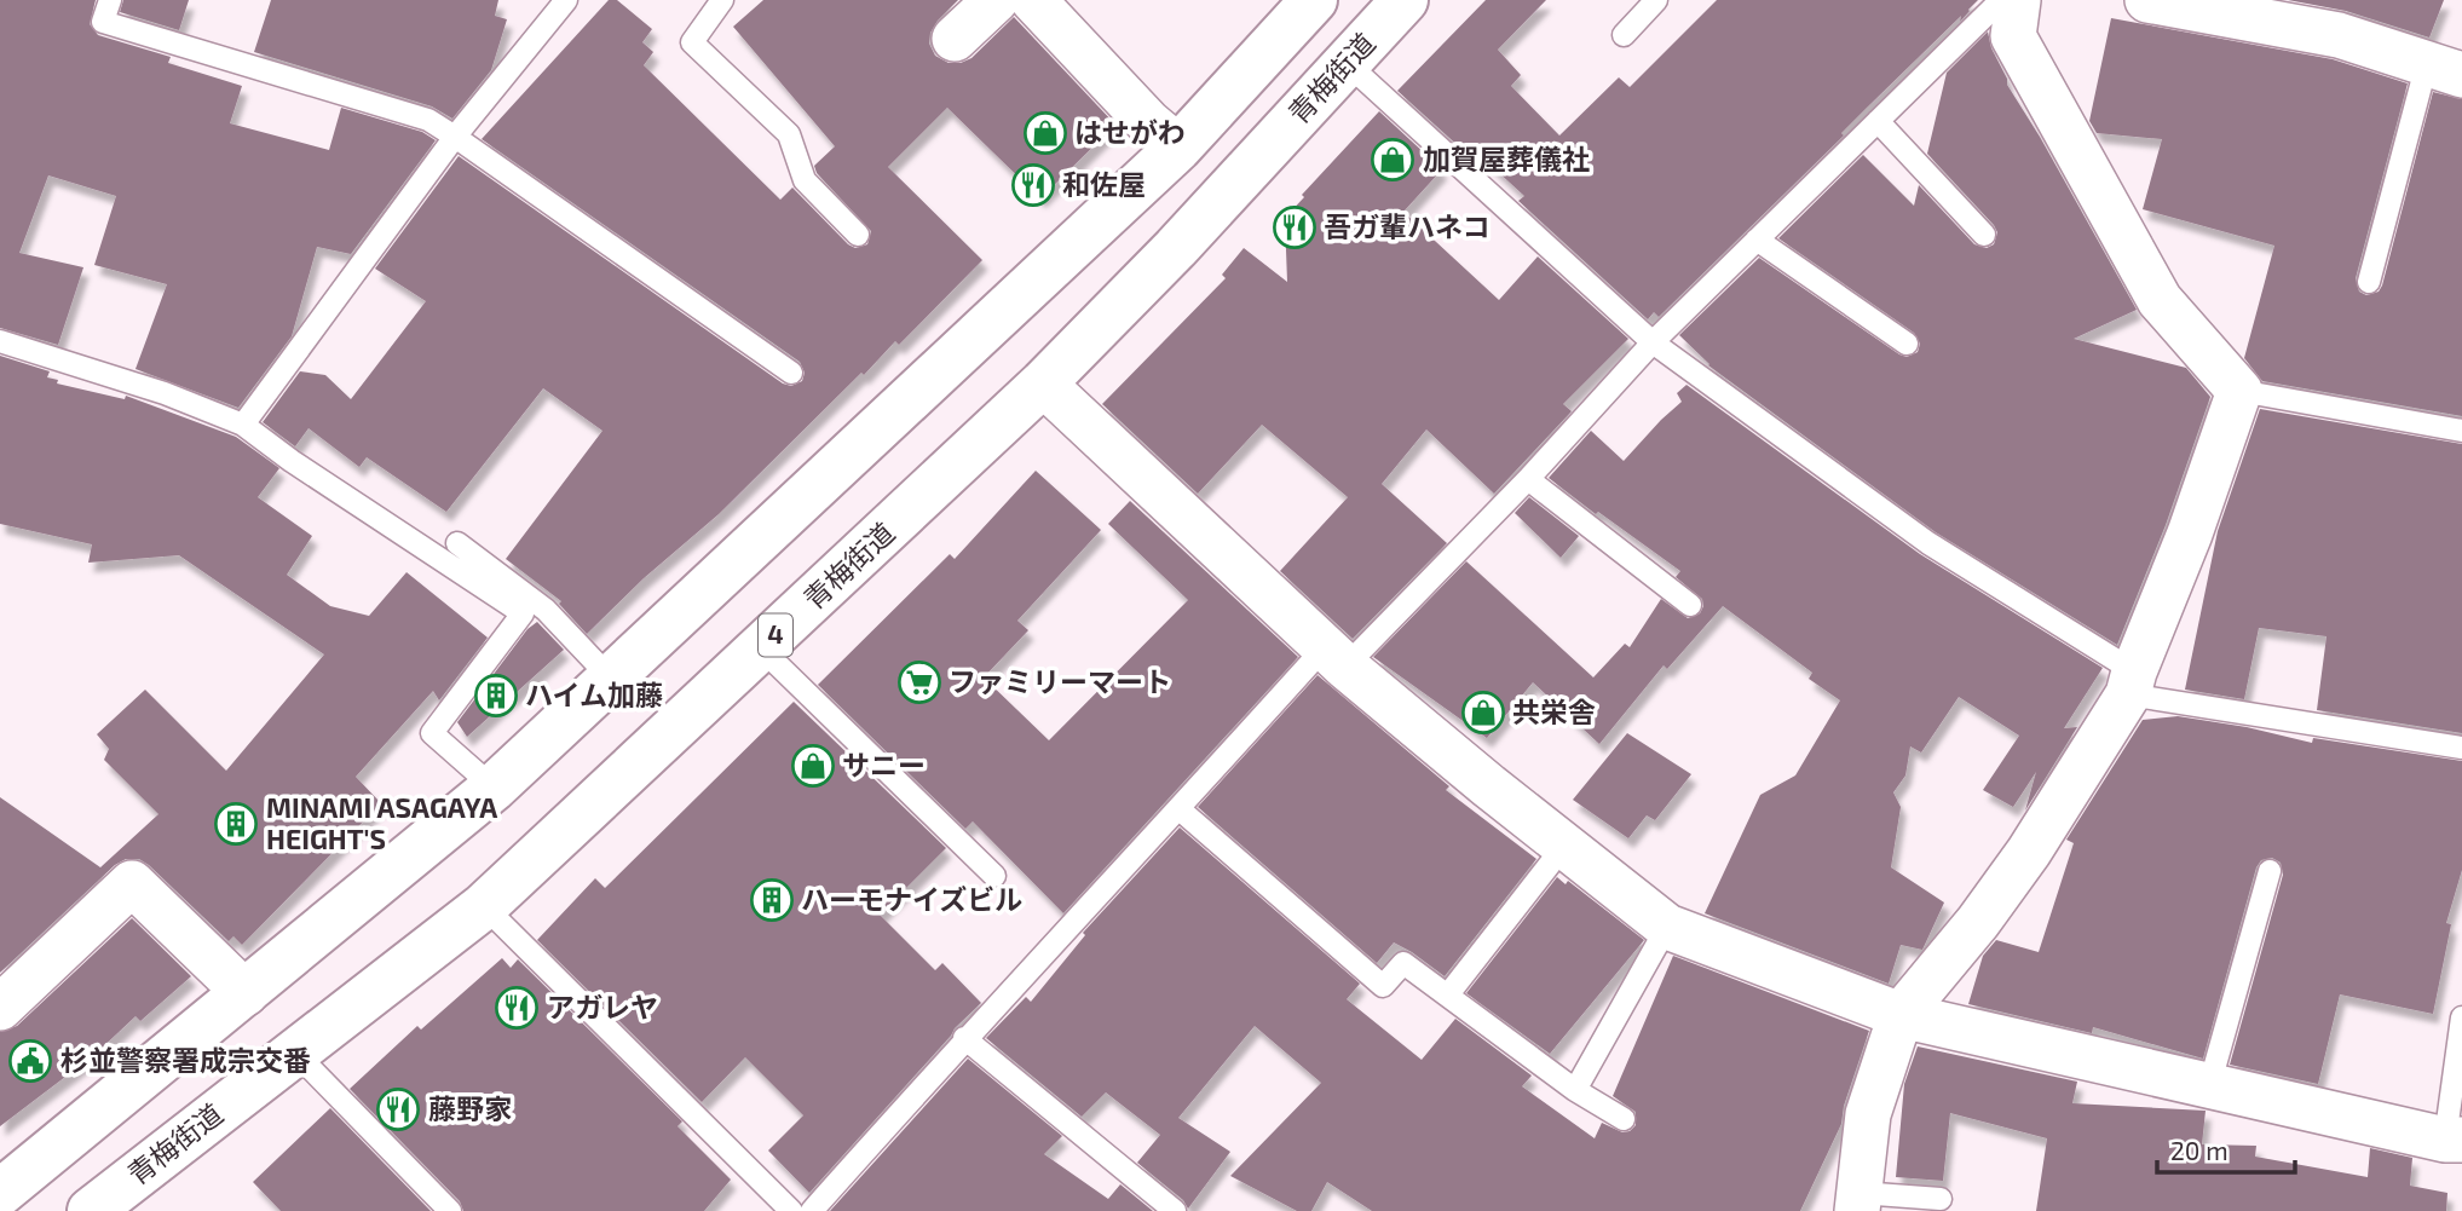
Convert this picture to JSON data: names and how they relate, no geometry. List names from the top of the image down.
{
  "streets": {
    "main road": ["青梅街道", "4"]
  },
  "places": {
    "shop": [
      "はせがわ",
      "加賀屋葬儀社",
      "共栄舎",
      "サニー"
    ],
    "restaurant": [
      "和佐屋",
      "吾ガ輩ハネコ",
      "アガレヤ",
      "藤野家"
    ],
    "supermarket": ["ファミリーマート"],
    "building": ["ハイム加藤", "MINAMI ASAGAYA HEIGHT'S", "ハーモナイズビル"],
    "public building": ["杉並警察署成宗交番"]
  },
  "scale_bar": "20 m"
}
